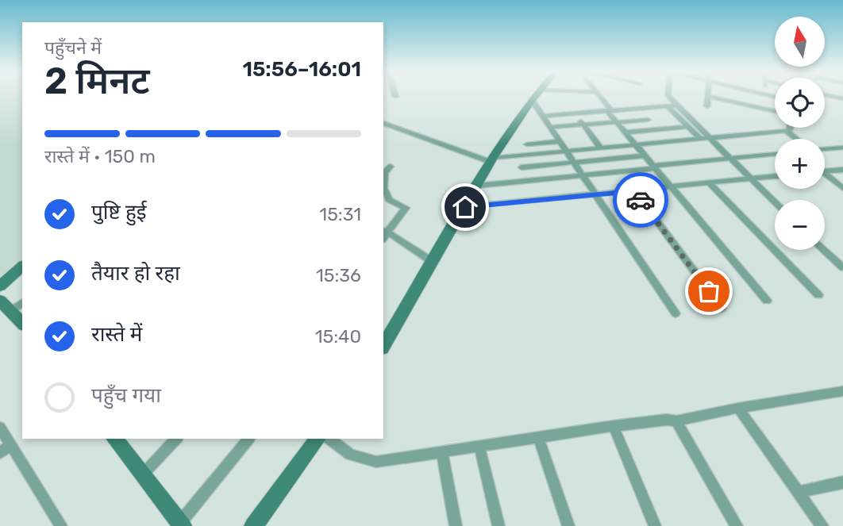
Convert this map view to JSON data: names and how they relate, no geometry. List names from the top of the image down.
{
  "north": "top",
  "page": {
    "map_buttons": ["+", "−"],
    "heading": ["2 मिनट", "पहुँचने में", "15:56–16:01"],
    "bar": "रास्ते में · 150 m",
    "list": [
      ["पुष्टि हुई", "15:31"],
      ["तैयार हो रहा", "15:36"],
      ["रास्ते में", "15:40"],
      "पहुँच गया"
    ]
  }
}
